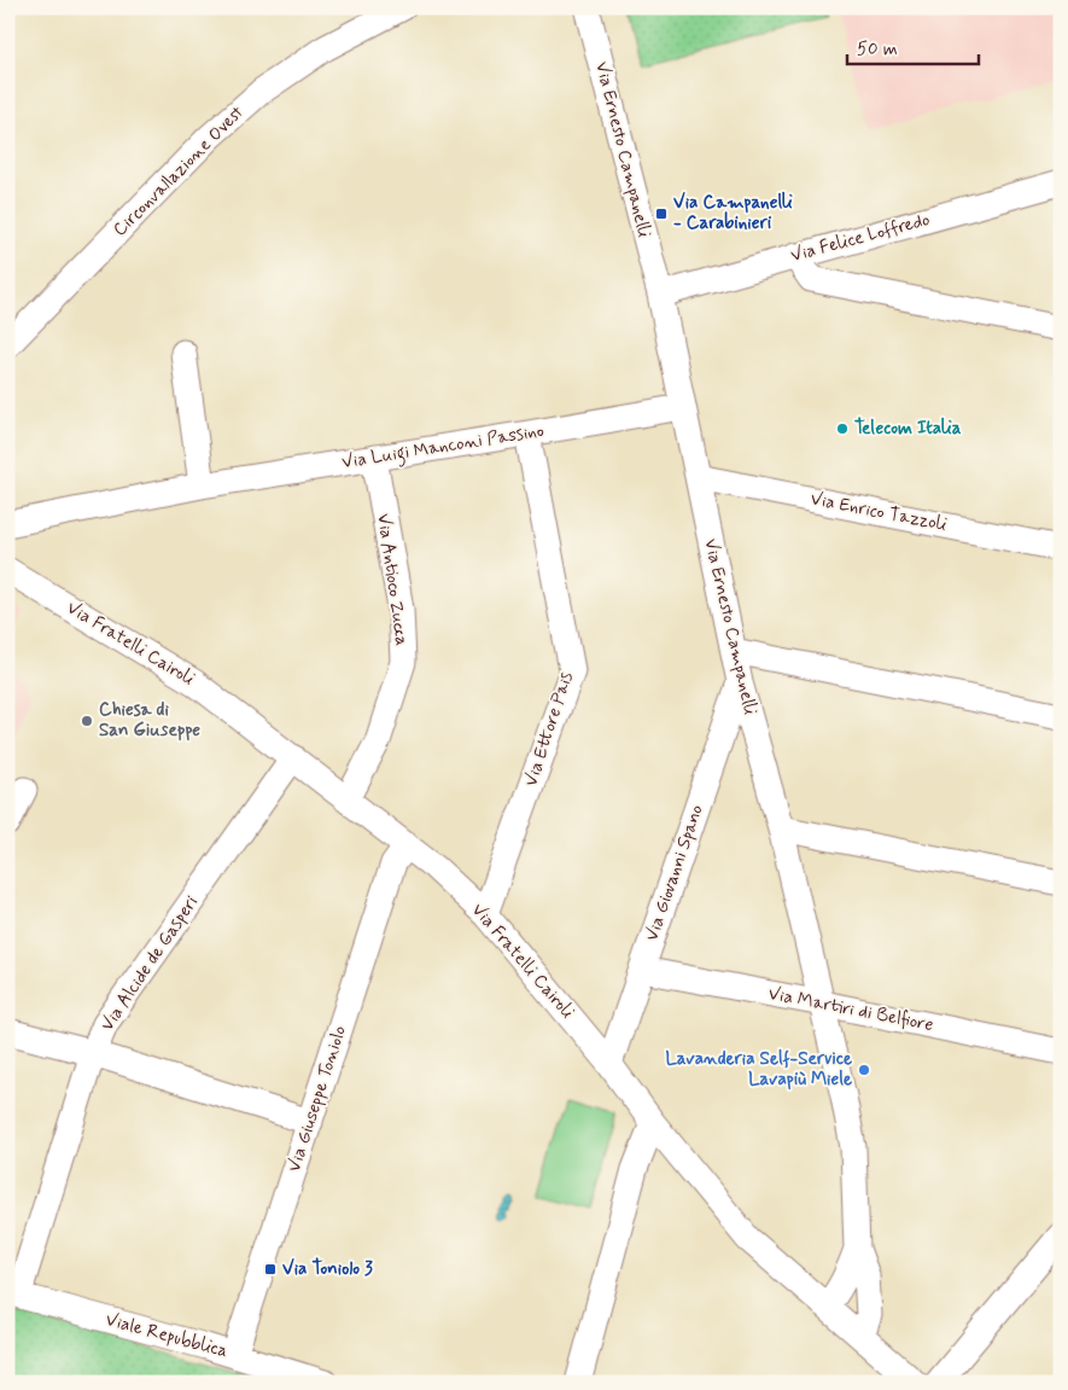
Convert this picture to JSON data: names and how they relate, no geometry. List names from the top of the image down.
{
  "streets": {
    "street": [
      "Via Ernesto Campanelli",
      "Circonvallazione Ovest",
      "Via Felice Loffredo",
      "Via Luigi Manconi Passino",
      "Via Enrico Tazzoli",
      "Via Antioco Zucca",
      "Via Fratelli Cairoli",
      "Via Ettore Pais",
      "Via Giovanni Spano",
      "Via Alcide de Gasperi",
      "Via Martiri di Belfiore",
      "Via Giuseppe Toniolo",
      "Viale Repubblica"
    ]
  },
  "crossings": [
    ["Via Ernesto Campanelli", "Via Felice Loffredo"],
    ["Via Ernesto Campanelli", "Via Luigi Manconi Passino"],
    ["Via Ernesto Campanelli", "Via Enrico Tazzoli"],
    ["Via Ernesto Campanelli", "Via Fratelli Cairoli"],
    ["Via Ernesto Campanelli", "Via Giovanni Spano"],
    ["Via Ernesto Campanelli", "Via Martiri di Belfiore"],
    ["Via Luigi Manconi Passino", "Via Antioco Zucca"],
    ["Via Luigi Manconi Passino", "Via Ettore Pais"],
    ["Via Antioco Zucca", "Via Fratelli Cairoli"],
    ["Via Fratelli Cairoli", "Via Ettore Pais"],
    ["Via Fratelli Cairoli", "Via Giovanni Spano"],
    ["Via Fratelli Cairoli", "Via Alcide de Gasperi"],
    ["Via Fratelli Cairoli", "Via Giuseppe Toniolo"],
    ["Via Giovanni Spano", "Via Martiri di Belfiore"],
    ["Via Alcide de Gasperi", "Viale Repubblica"],
    ["Via Giuseppe Toniolo", "Viale Repubblica"]
  ],
  "places": {
    "transit": ["Via Campanelli - Carabinieri", "Via Toniolo 3"],
    "other": ["Telecom Italia", "Chiesa di San Giuseppe", "Lavanderia Self-Service Lavapiù Miele"]
  },
  "scale_bar": "50 m"
}
